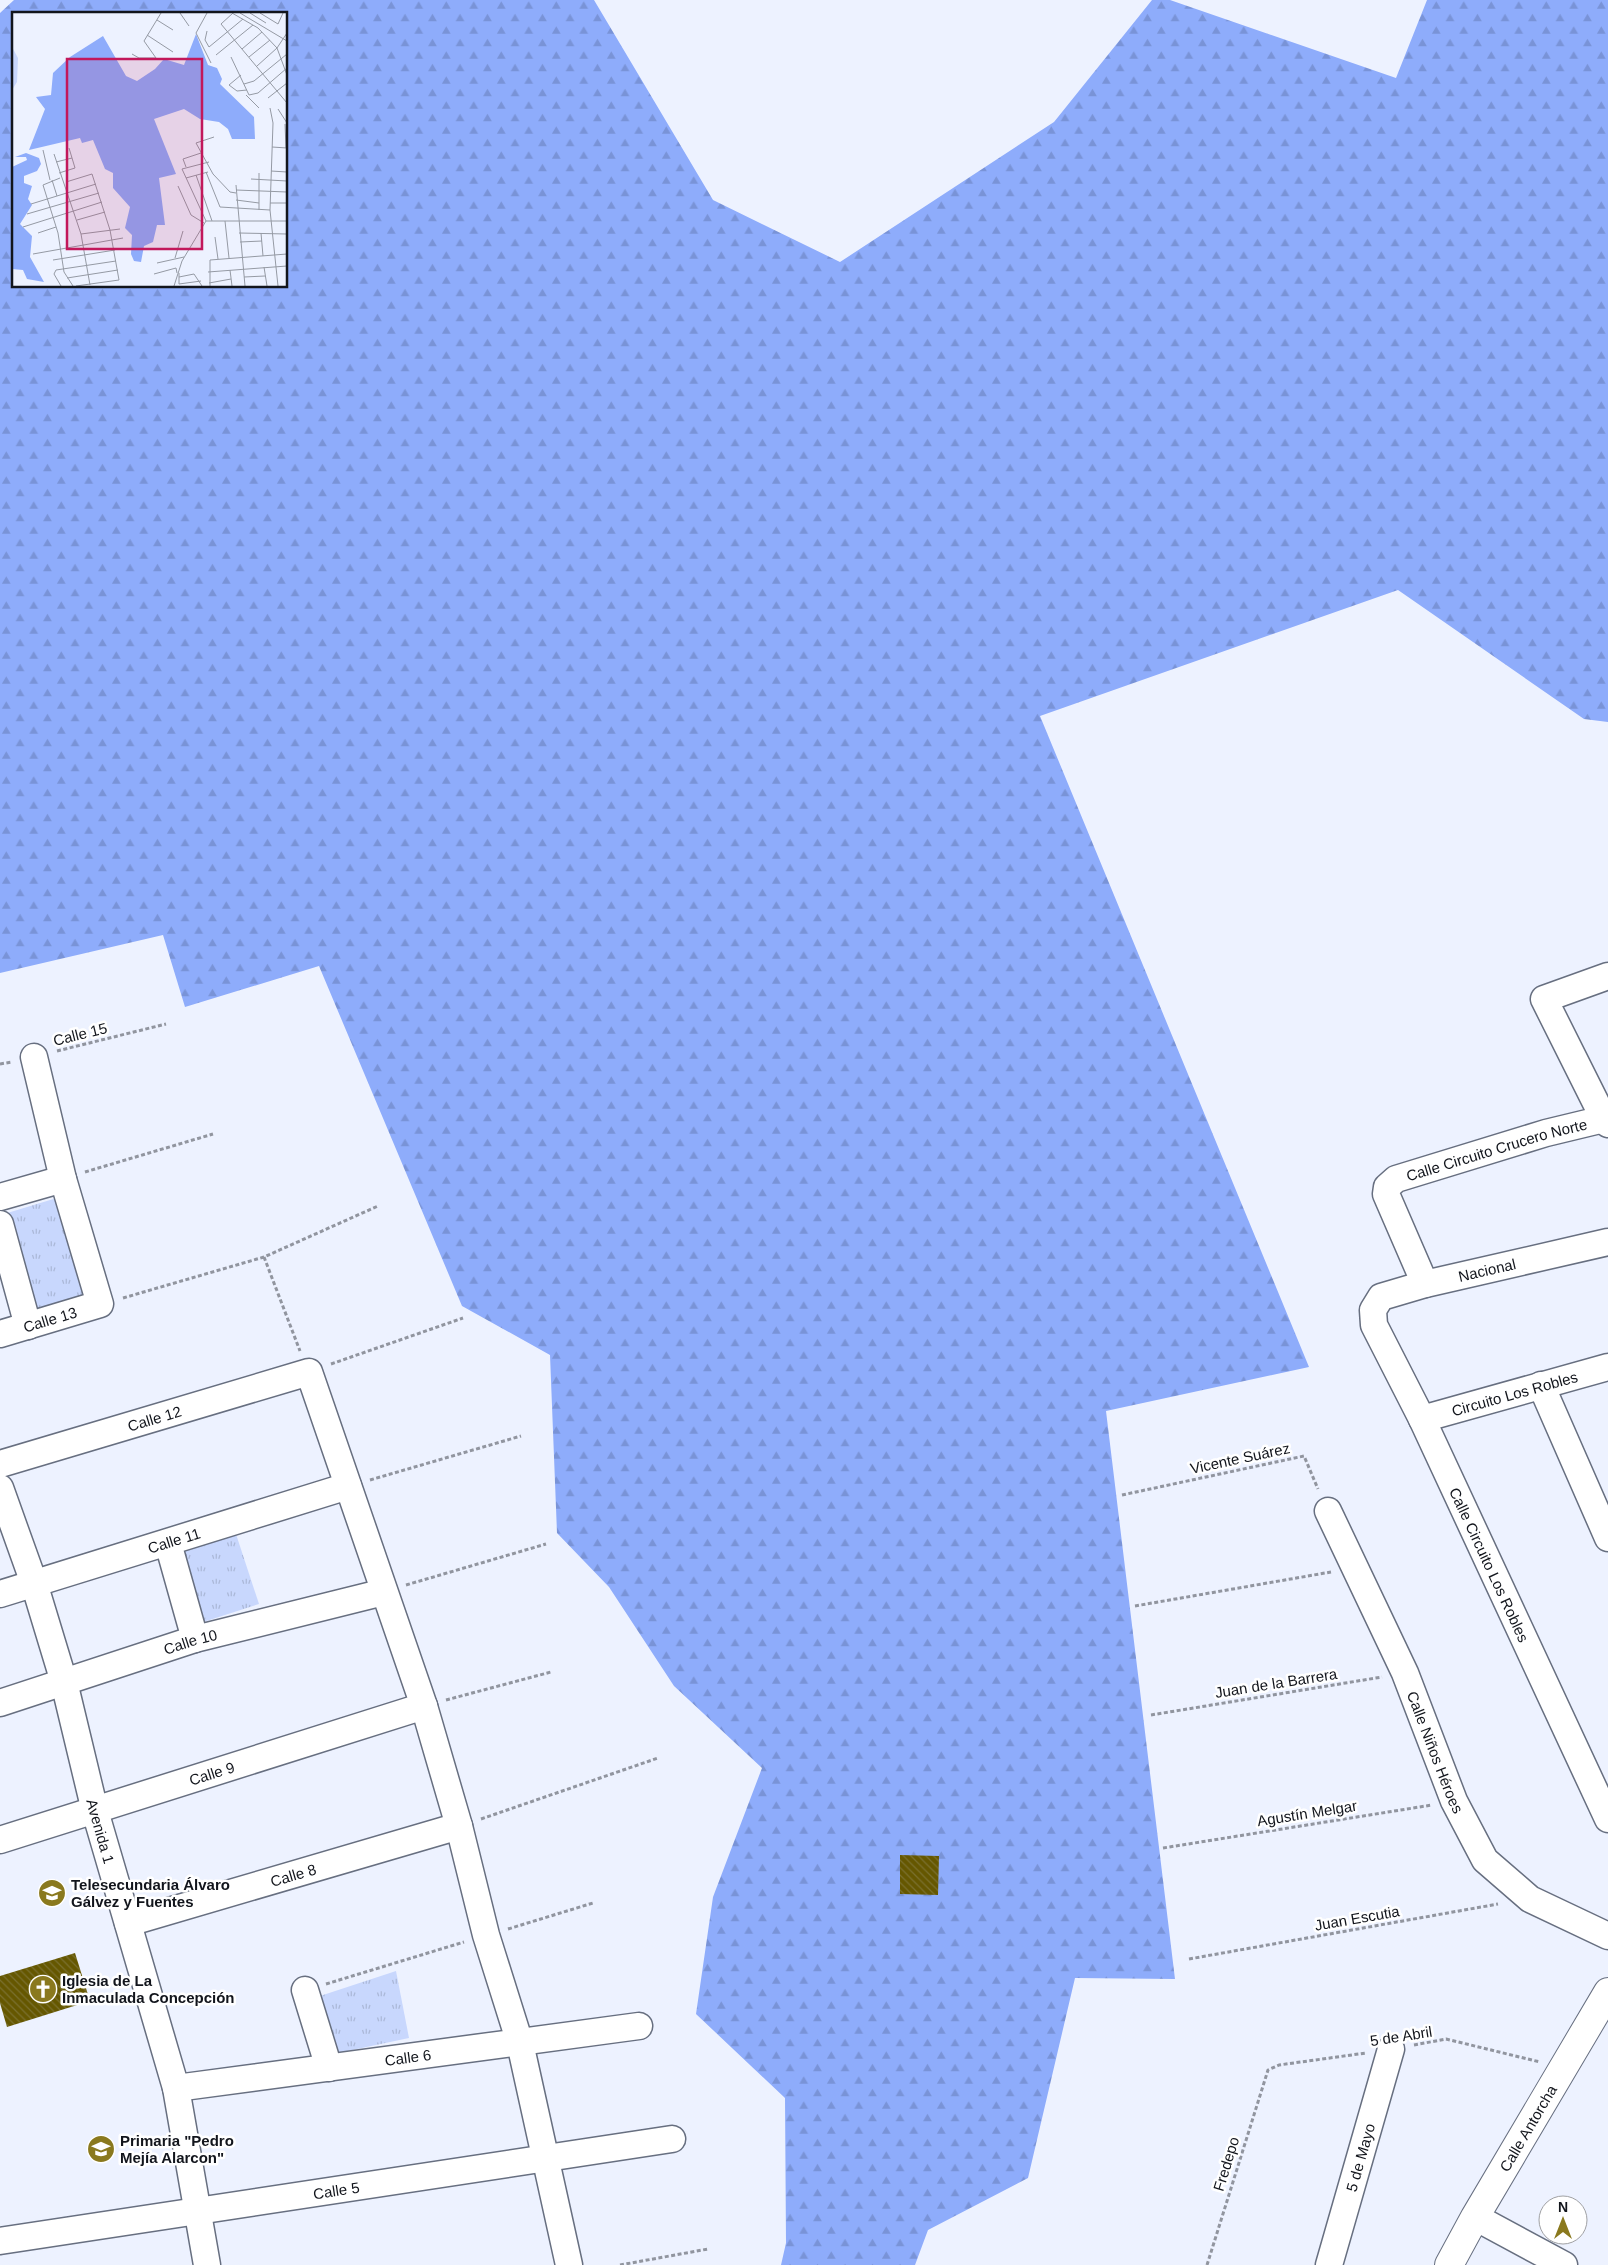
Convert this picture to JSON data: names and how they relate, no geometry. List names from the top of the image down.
{
  "streets": {
    "street": [
      "Calle Circuito Crucero Norte",
      "Nacional",
      "Calle 13",
      "Circuito Los Robles",
      "Calle 12",
      "Calle 11",
      "Calle Circuito Los Robles",
      "Calle 10",
      "Calle Niños Héroes",
      "Calle 9",
      "Avenida 1",
      "Calle 8",
      "Calle 6",
      "Calle Antorcha",
      "5 de Mayo",
      "Calle 5"
    ],
    "path": [
      "Calle 15",
      "Vicente Suárez",
      "Juan de la Barrera",
      "Agustín Melgar",
      "Juan Escutia",
      "5 de Abril",
      "Fredepo"
    ]
  },
  "crossings": [
    ["Calle Circuito Crucero Norte", "Nacional"],
    ["Nacional", "Calle Circuito Los Robles"],
    ["Circuito Los Robles", "Calle Circuito Los Robles"],
    ["Vicente Suárez", "Calle Niños Héroes"],
    ["Calle 11", "Avenida 1"],
    ["Calle 10", "Avenida 1"],
    ["Juan de la Barrera", "Calle Niños Héroes"],
    ["Calle Niños Héroes", "Agustín Melgar"],
    ["Calle Niños Héroes", "Juan Escutia"],
    ["Calle 9", "Avenida 1"],
    ["Avenida 1", "Calle 8"],
    ["Avenida 1", "Calle 6"],
    ["Avenida 1", "Calle 5"],
    ["5 de Abril", "Calle Antorcha"],
    ["5 de Abril", "5 de Mayo"],
    ["5 de Abril", "Fredepo"]
  ],
  "places": {
    "school or university": ["Telesecundaria Álvaro Gálvez y Fuentes", "Primaria \"Pedro Mejía Alarcon\""],
    "church": ["Iglesia de La Inmaculada Concepción"]
  },
  "north": "top"
}
